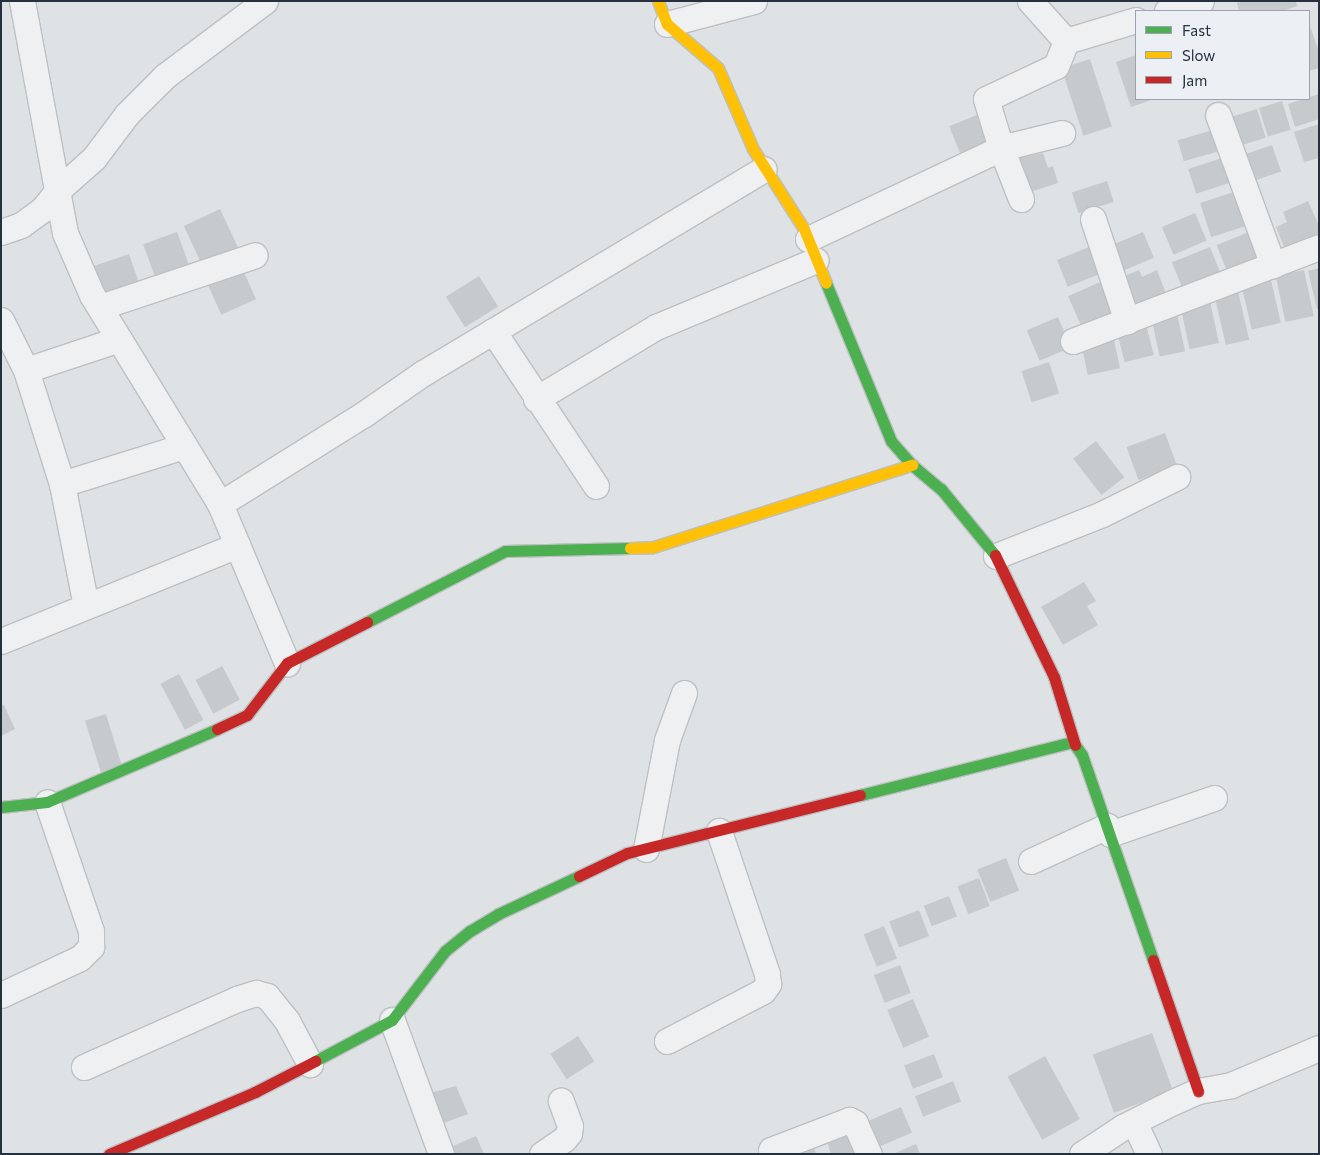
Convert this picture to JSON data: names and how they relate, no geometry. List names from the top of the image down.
{
  "legend": ["Fast", "Slow", "Jam"]
}
